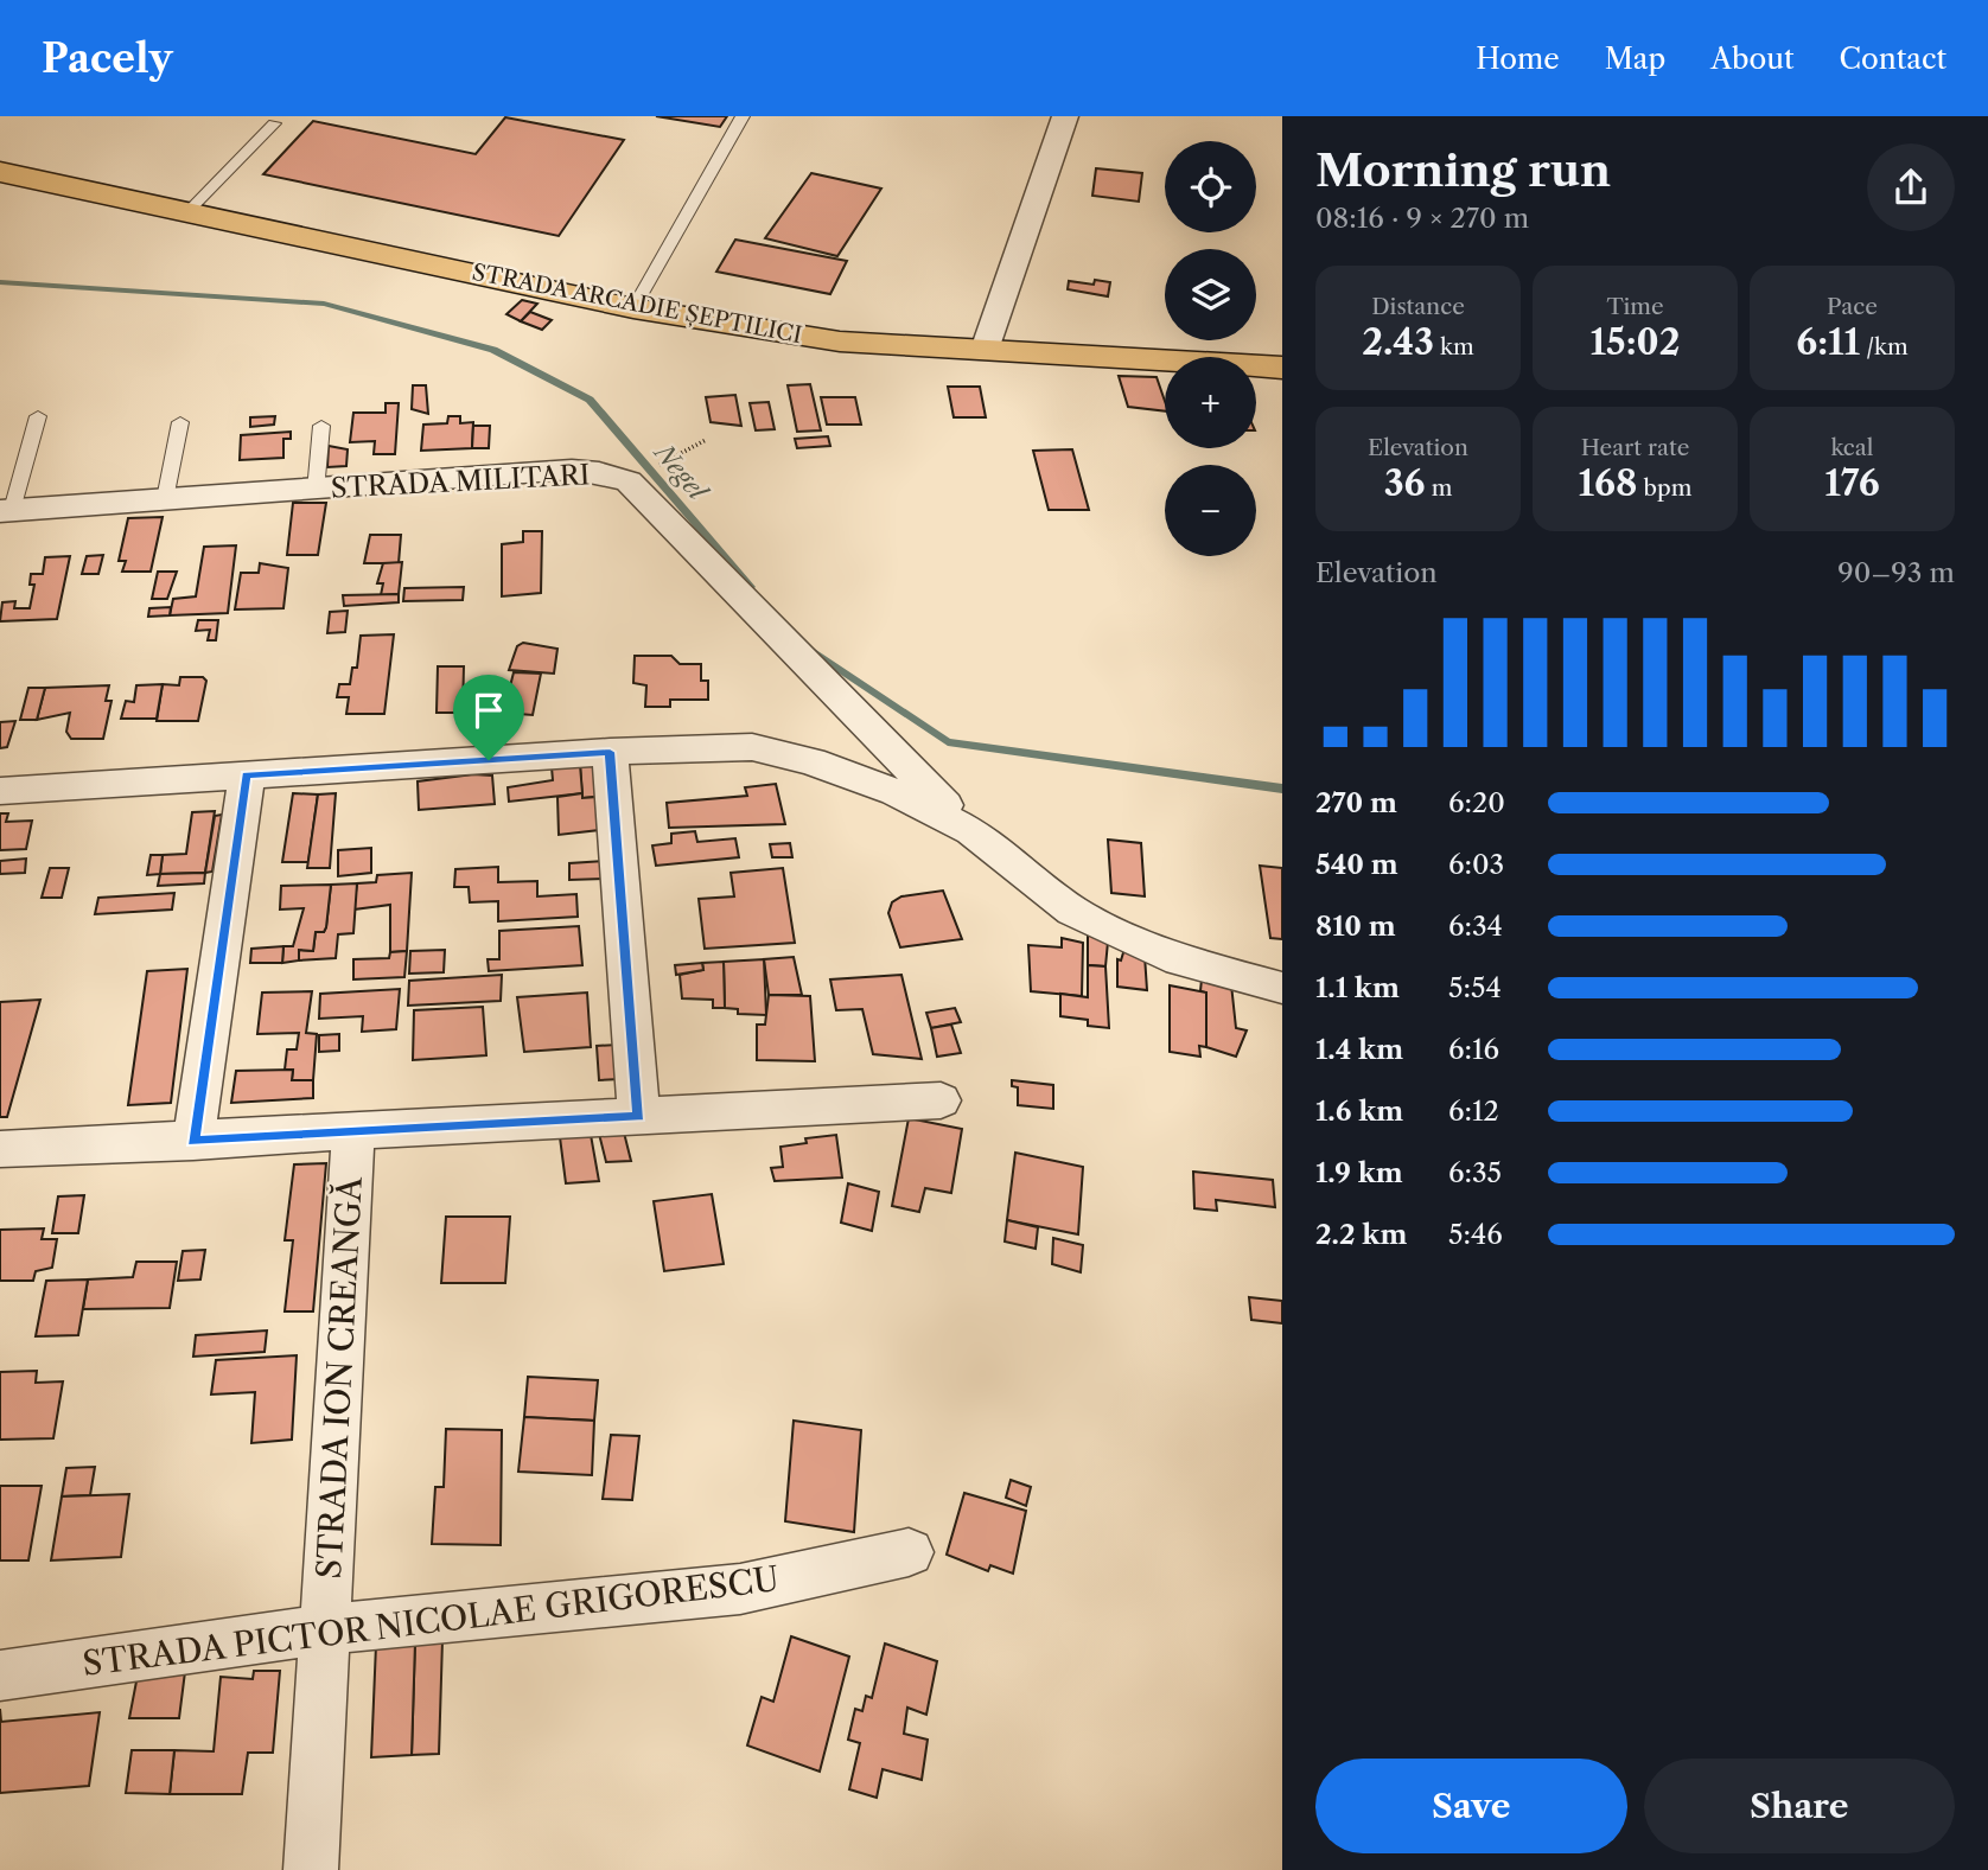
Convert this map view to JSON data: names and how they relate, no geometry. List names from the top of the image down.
{
  "streets": {
    "main road": ["STRADA ARCADIE ȘEPTILICI"],
    "street": ["STRADA MILITARI", "STRADA ION CREANGĂ", "STRADA PICTOR NICOLAE GRIGORESCU"]
  },
  "crossings": [
    ["STRADA ION CREANGĂ", "STRADA PICTOR NICOLAE GRIGORESCU"]
  ],
  "water": ["Negel"],
  "page": {
    "header": "Pacely",
    "nav": [
      "Home",
      "Map",
      "About",
      "Contact"
    ],
    "heading": ["Morning run", "08:16 · 9 × 270 m"],
    "map_buttons": ["+", "−"],
    "stats": [
      ["Distance", "2.43 km"],
      ["Time", "15:02"],
      ["Pace", "6:11 /km"],
      ["Elevation", "36 m"],
      ["Heart rate", "168 bpm"],
      ["kcal", "176"]
    ],
    "chart": ["Elevation", "90–93 m"],
    "list": [
      {
        "name": "270 m",
        "note": "6:20"
      },
      {
        "name": "540 m",
        "note": "6:03"
      },
      {
        "name": "810 m",
        "note": "6:34"
      },
      {
        "name": "1.1 km",
        "note": "5:54"
      },
      {
        "name": "1.4 km",
        "note": "6:16"
      },
      {
        "name": "1.6 km",
        "note": "6:12"
      },
      {
        "name": "1.9 km",
        "note": "6:35"
      },
      {
        "name": "2.2 km",
        "note": "5:46"
      }
    ],
    "buttons": ["Save", "Share"]
  }
}
